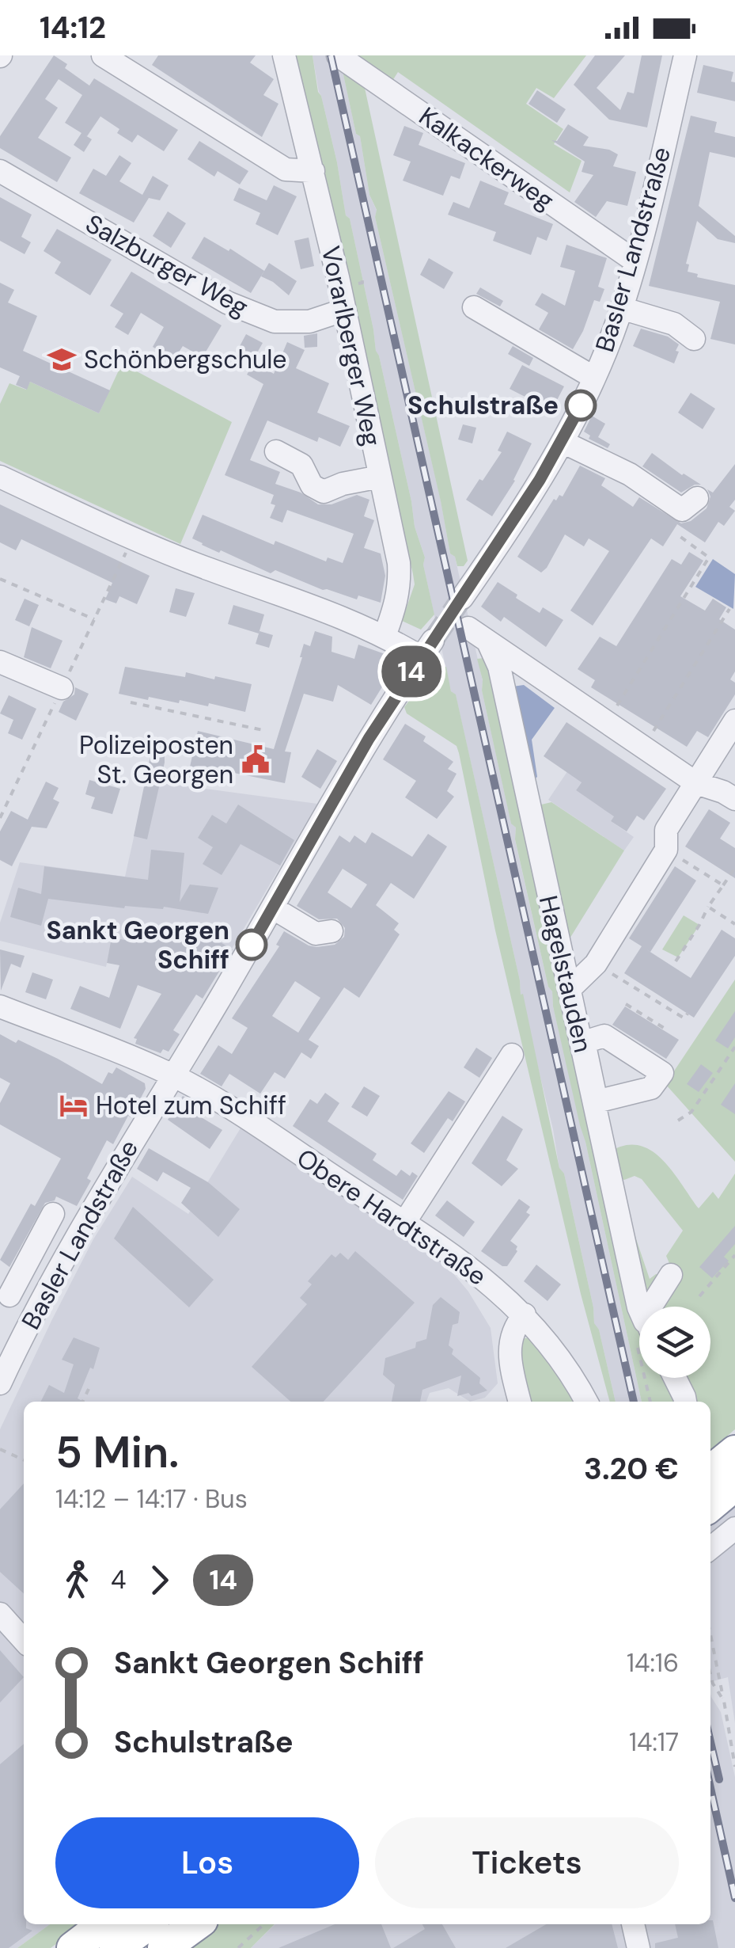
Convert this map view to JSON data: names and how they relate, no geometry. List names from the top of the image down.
{
  "streets": {
    "street": [
      "Kalkackerweg",
      "Basler Landstraße",
      "Salzburger Weg",
      "Vorarlberger Weg",
      "Hagelstauden",
      "Obere Hardtstraße"
    ]
  },
  "crossings": [
    ["Kalkackerweg", "Basler Landstraße"],
    ["Basler Landstraße", "Vorarlberger Weg"],
    ["Basler Landstraße", "Obere Hardtstraße"],
    ["Salzburger Weg", "Vorarlberger Weg"]
  ],
  "places": {
    "school or university": ["Schönbergschule"],
    "other": ["Schulstraße", "Sankt Georgen Schiff"],
    "public building": ["Polizeiposten St. Georgen"],
    "hotel": ["Hotel zum Schiff"]
  },
  "lines": ["bus line 14"],
  "page": {
    "status": "14:12",
    "on_map": "14",
    "heading": ["5 Min.", "14:12 – 14:17 · Bus", "3.20 €"],
    "legs": ["4", "14"],
    "list": [
      {
        "name": "Sankt Georgen Schiff",
        "value": "14:16"
      },
      {
        "name": "Schulstraße",
        "value": "14:17"
      }
    ],
    "buttons": ["Los", "Tickets"]
  }
}
